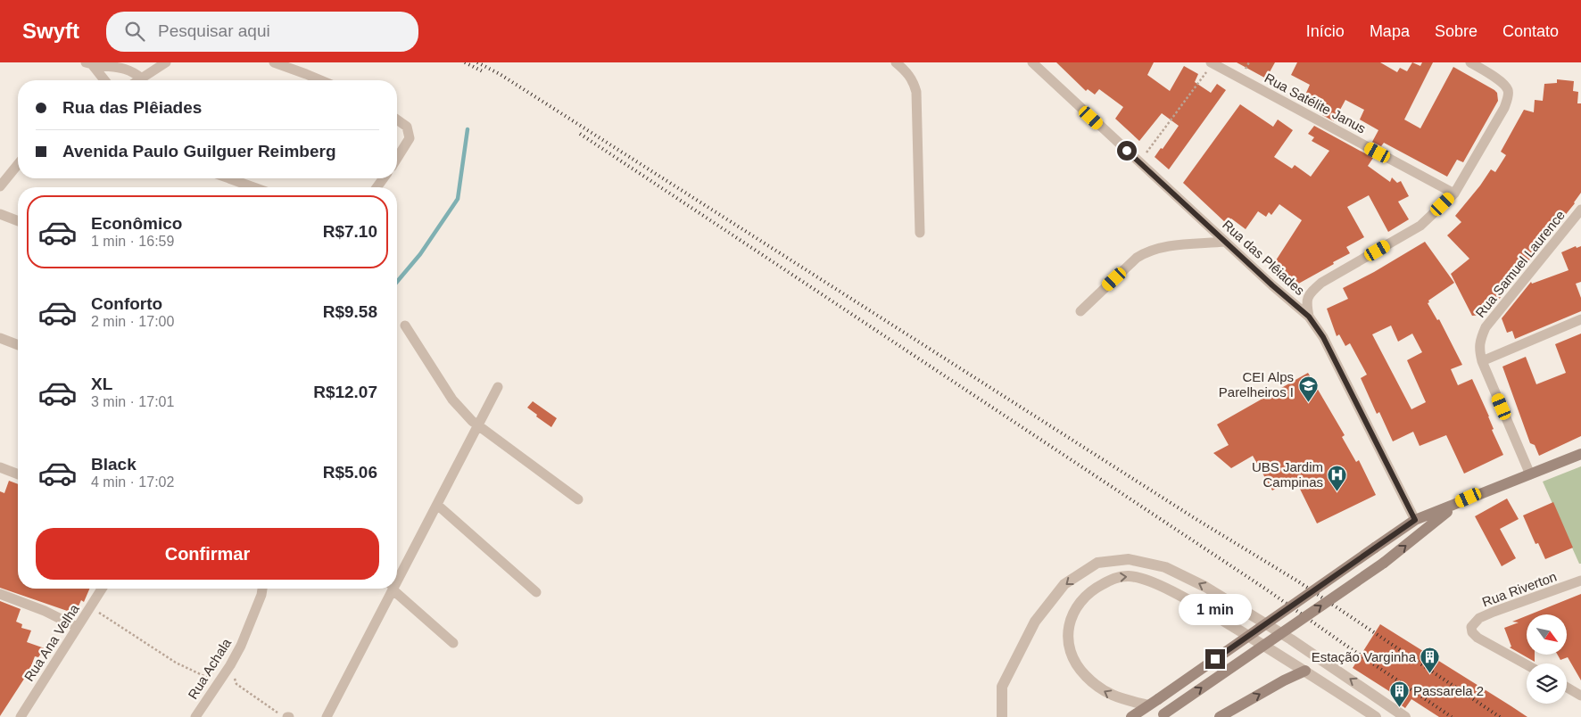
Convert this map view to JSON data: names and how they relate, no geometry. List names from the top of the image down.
{
  "streets": {
    "street": [
      "Rua Satélite Janus",
      "Rua das Plêiades",
      "Rua Samuel Laurence",
      "Rua Riverton",
      "Rua Ana Velha",
      "Rua Achala"
    ]
  },
  "places": {
    "school or university": ["CEI Alps Parelheiros I"],
    "hospital": ["UBS Jardim Campinas"],
    "building": ["Estação Varginha", "Passarela 2"]
  },
  "north": "bottom right",
  "page": {
    "header": "Swyft",
    "search": "Pesquisar aqui",
    "nav": [
      "Início",
      "Mapa",
      "Sobre",
      "Contato"
    ],
    "banner": ["Rua das Plêiades", "Avenida Paulo Guilguer Reimberg"],
    "list": [
      {
        "name": "Econômico",
        "note": "1 min · 16:59",
        "value": "R$7.10"
      },
      {
        "name": "Conforto",
        "note": "2 min · 17:00",
        "value": "R$9.58"
      },
      {
        "name": "XL",
        "note": "3 min · 17:01",
        "value": "R$12.07"
      },
      {
        "name": "Black",
        "note": "4 min · 17:02",
        "value": "R$5.06"
      }
    ],
    "buttons": "Confirmar",
    "bubble": "1 min"
  }
}
